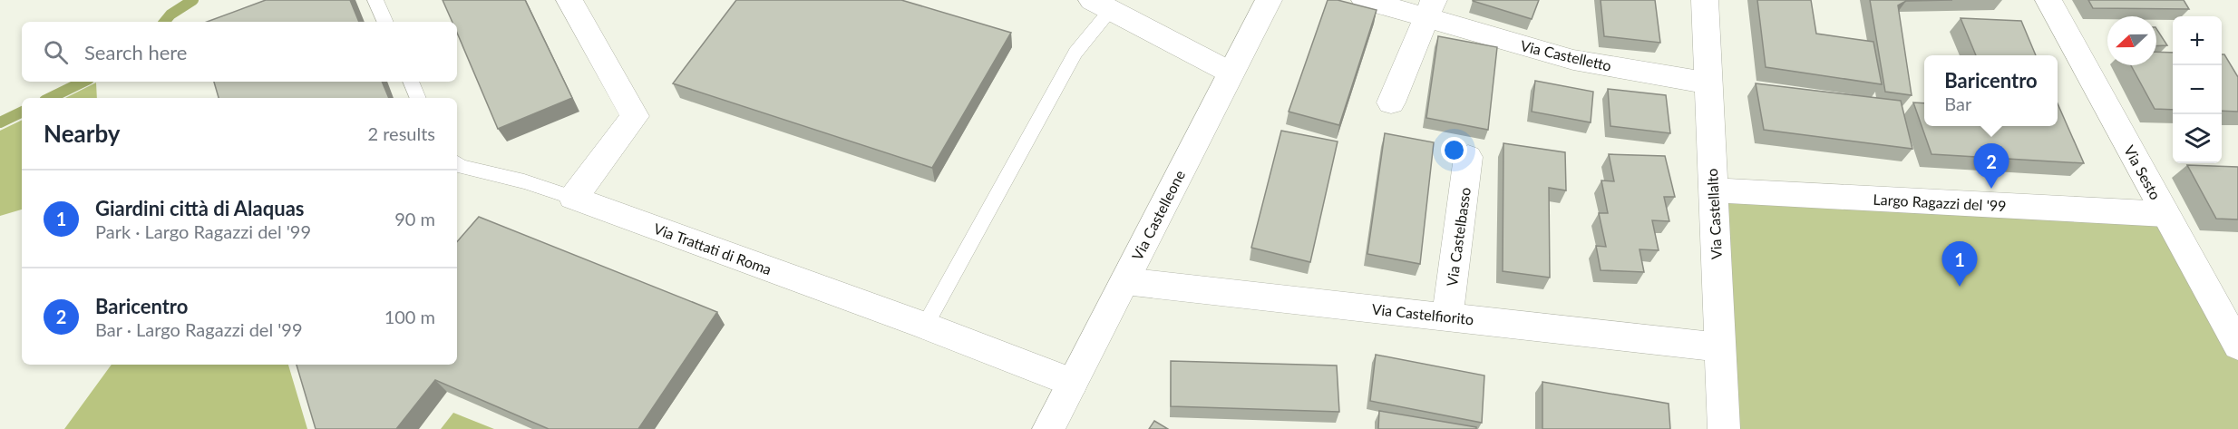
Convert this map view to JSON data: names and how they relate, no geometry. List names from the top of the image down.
{
  "streets": {
    "street": [
      "Via Castelletto",
      "Via Sesto",
      "Largo Ragazzi del '99",
      "Via Castellalto",
      "Via Castelleone",
      "Via Castelbasso",
      "Via Trattati di Roma",
      "Via Castelfiorito"
    ]
  },
  "crossings": [
    ["Via Castelletto", "Via Castellalto"],
    ["Via Sesto", "Largo Ragazzi del '99"],
    ["Largo Ragazzi del '99", "Via Castellalto"],
    ["Via Castellalto", "Via Castelfiorito"],
    ["Via Castelleone", "Via Trattati di Roma"],
    ["Via Castelleone", "Via Castelfiorito"],
    ["Via Castelbasso", "Via Castelfiorito"]
  ],
  "north": "left",
  "page": {
    "map_buttons": ["+", "−"],
    "search": "Search here",
    "popup": ["Baricentro", "Bar"],
    "heading": ["Nearby", "2 results"],
    "pins": ["2", "1"],
    "list": [
      {
        "mark": "1",
        "name": "Giardini città di Alaquas",
        "note": "Park · Largo Ragazzi del '99",
        "value": "90 m"
      },
      {
        "mark": "2",
        "name": "Baricentro",
        "note": "Bar · Largo Ragazzi del '99",
        "value": "100 m"
      }
    ]
  }
}
